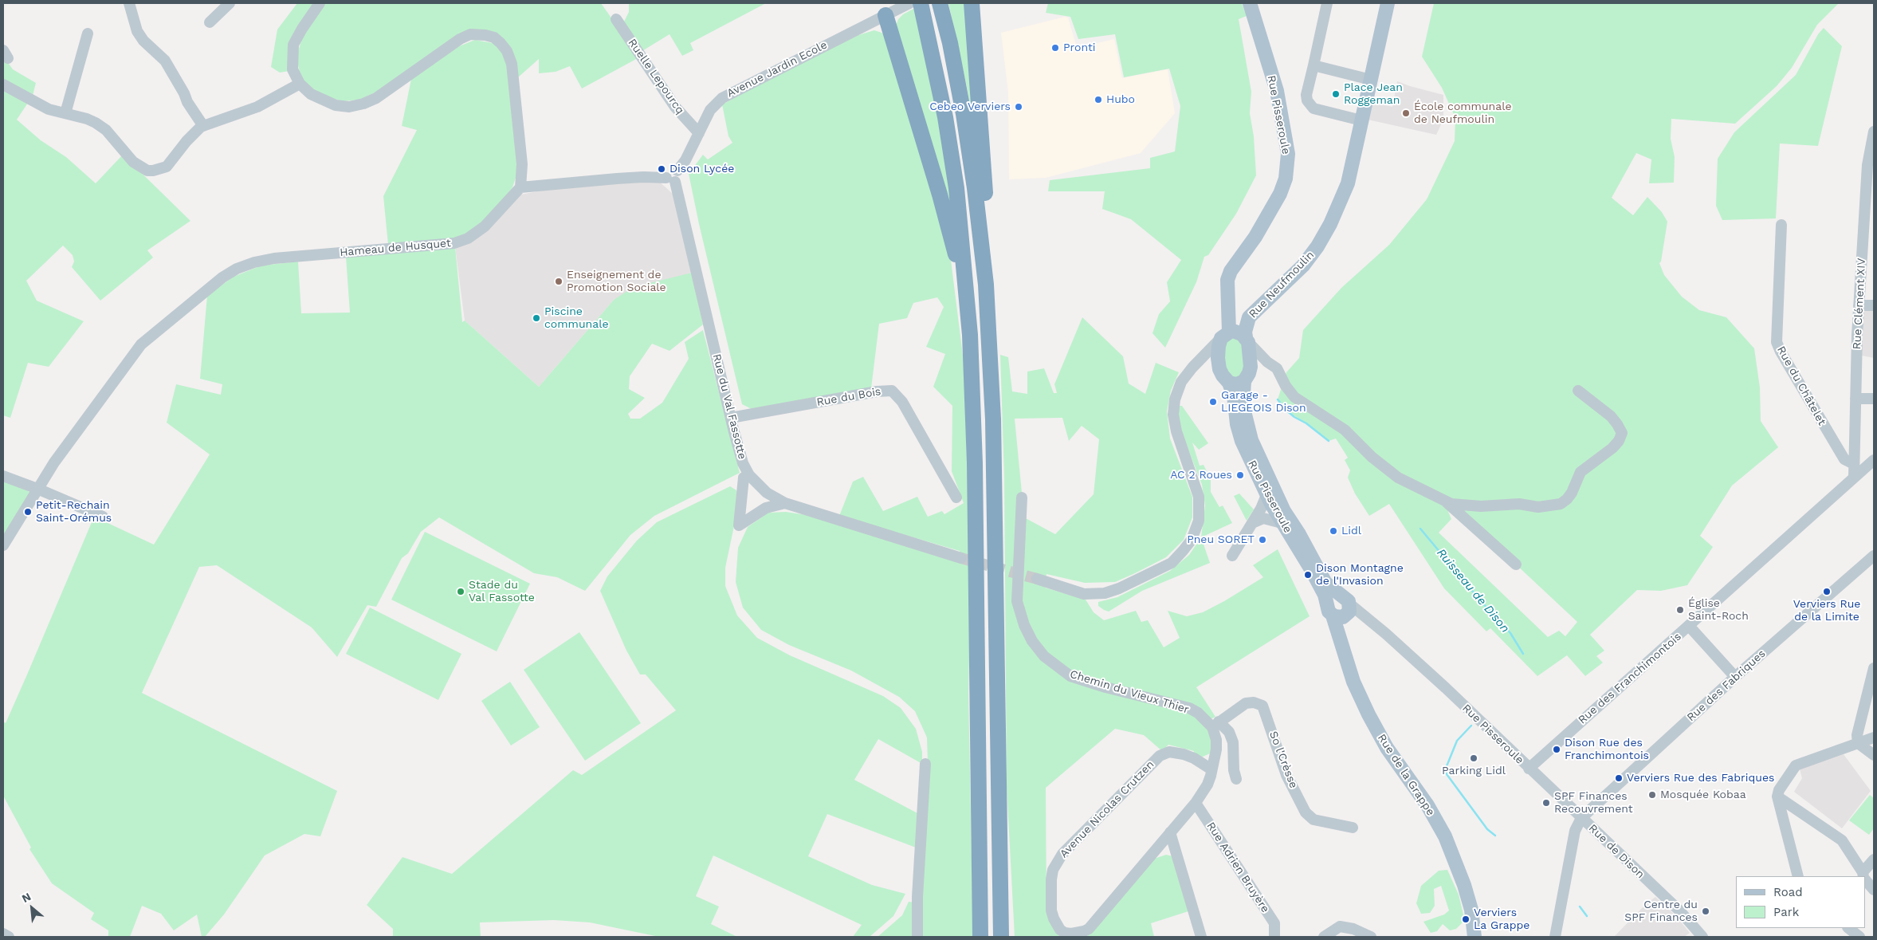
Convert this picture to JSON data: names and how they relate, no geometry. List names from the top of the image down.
{
  "streets": {
    "main road": ["Rue Pisseroule", "Rue Neufmoulin", "Rue de la Grappe"],
    "street": [
      "Avenue Jardin Ecole",
      "Ruelle Lepourcq",
      "Hameau de Husquet",
      "Rue Clément XIV",
      "Rue du Châtelet",
      "Rue du Bois",
      "Rue du Val Fassotte",
      "Rue des Franchimontois",
      "Rue des Fabriques",
      "Chemin du Vieux Thier",
      "So l'Crèsse",
      "Avenue Nicolas Crutzen",
      "Rue de Dison",
      "Rue Adrien Bruyère"
    ]
  },
  "crossings": [
    ["Avenue Jardin Ecole", "Ruelle Lepourcq"],
    ["Avenue Jardin Ecole", "Rue du Val Fassotte"],
    ["Rue Pisseroule", "Rue Neufmoulin"],
    ["Rue Pisseroule", "Rue des Franchimontois"],
    ["Rue Pisseroule", "Rue de la Grappe"],
    ["Rue Pisseroule", "Rue de Dison"],
    ["Rue Clément XIV", "Rue du Châtelet"],
    ["Rue Clément XIV", "Rue des Franchimontois"],
    ["Rue du Bois", "Rue du Val Fassotte"],
    ["Rue des Franchimontois", "Rue de Dison"],
    ["Rue des Fabriques", "Rue de Dison"],
    ["Chemin du Vieux Thier", "So l'Crèsse"]
  ],
  "water": ["Ruisseau de Dison"],
  "places": [
    "Pronti",
    "Place Jean Roggeman",
    "Hubo",
    "Cebeo Verviers",
    "École communale de Neufmoulin",
    "Dison Lycée",
    "Enseignement de Promotion Sociale",
    "Piscine communale",
    "Garage - LIEGEOIS Dison",
    "AC 2 Roues",
    "Petit-Rechain Saint-Orémus",
    "Lidl",
    "Pneu SORET",
    "Dison Montagne de l'Invasion",
    "Stade du Val Fassotte",
    "Verviers Rue de la Limite",
    "Église Saint-Roch",
    "Dison Rue des Franchimontois",
    "Parking Lidl",
    "Verviers Rue des Fabriques",
    "Mosquée Kobaa",
    "SPF Finances Recouvrement",
    "Centre du SPF Finances",
    "Verviers La Grappe"
  ],
  "legend": ["Road", "Park"],
  "north": "top left"
}
